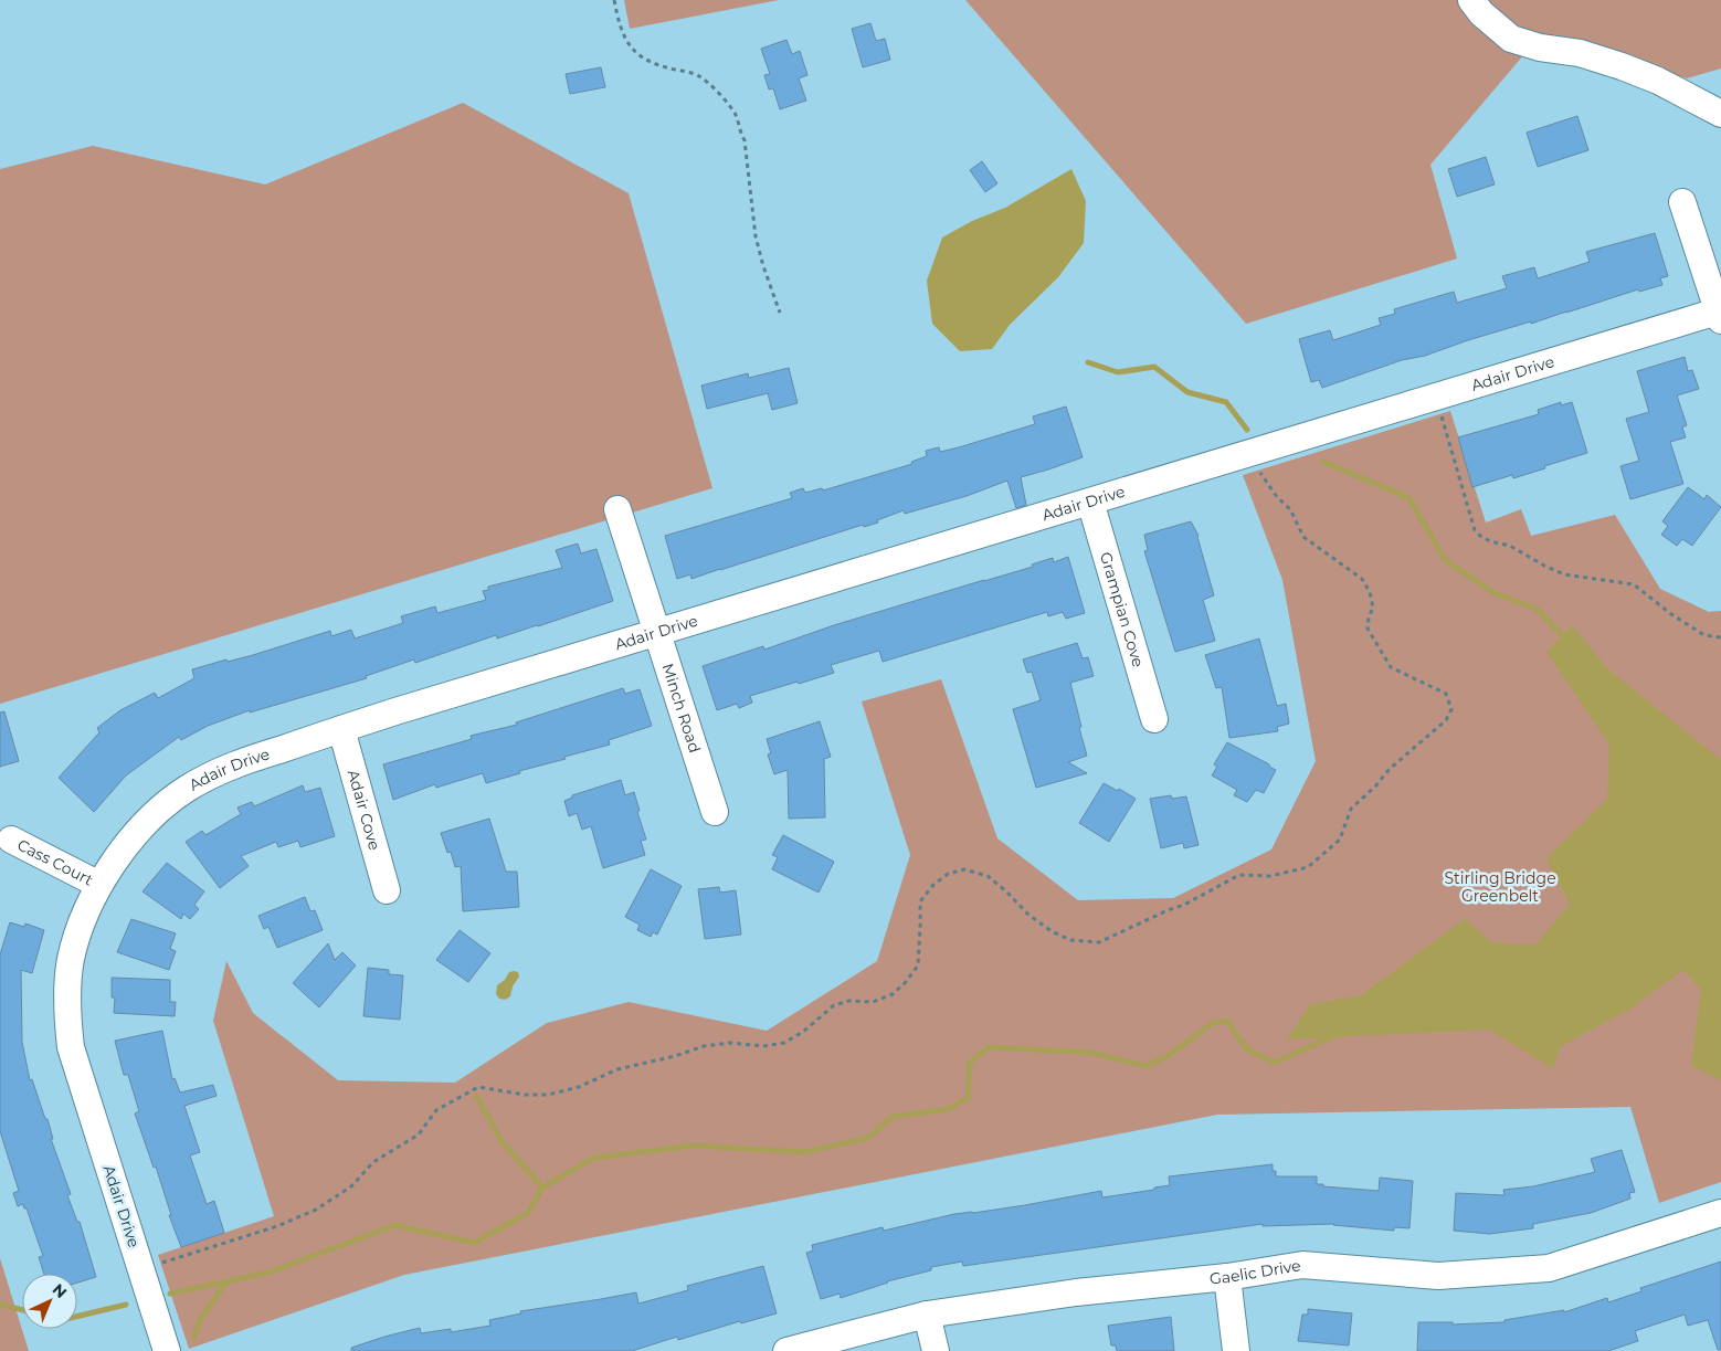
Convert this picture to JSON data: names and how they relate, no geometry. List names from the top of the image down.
{
  "streets": {
    "street": [
      "Adair Drive",
      "Grampian Cove",
      "Minch Road",
      "Adair Cove",
      "Cass Court",
      "Gaelic Drive"
    ]
  },
  "crossings": [
    ["Adair Drive", "Grampian Cove"],
    ["Adair Drive", "Minch Road"],
    ["Adair Drive", "Adair Cove"],
    ["Adair Drive", "Cass Court"]
  ],
  "parks": ["Stirling Bridge Greenbelt"],
  "north": "top right"
}
